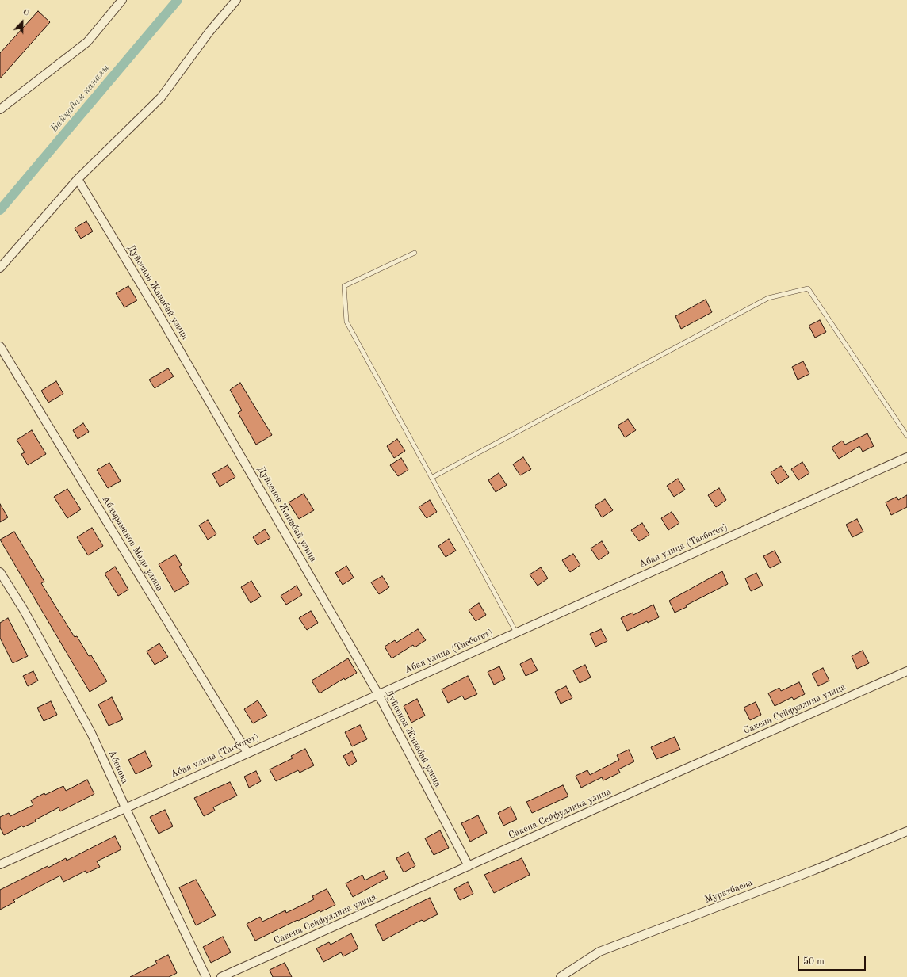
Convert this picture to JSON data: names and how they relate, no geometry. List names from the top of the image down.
{
  "streets": {
    "street": [
      "Дуйсенов Жанабай улица",
      "Абдыраманов Мади улица",
      "Абая улица (Тасбогет)",
      "Сакена Сейфуллина улица",
      "Абенова",
      "Муратбаева"
    ]
  },
  "crossings": [
    ["Дуйсенов Жанабай улица", "Абая улица (Тасбогет)"],
    ["Дуйсенов Жанабай улица", "Сакена Сейфуллина улица"],
    ["Абдыраманов Мади улица", "Абая улица (Тасбогет)"],
    ["Абая улица (Тасбогет)", "Абенова"]
  ],
  "water": ["Байқадам каналы"],
  "scale_bar": "50 m",
  "north": "top"
}
